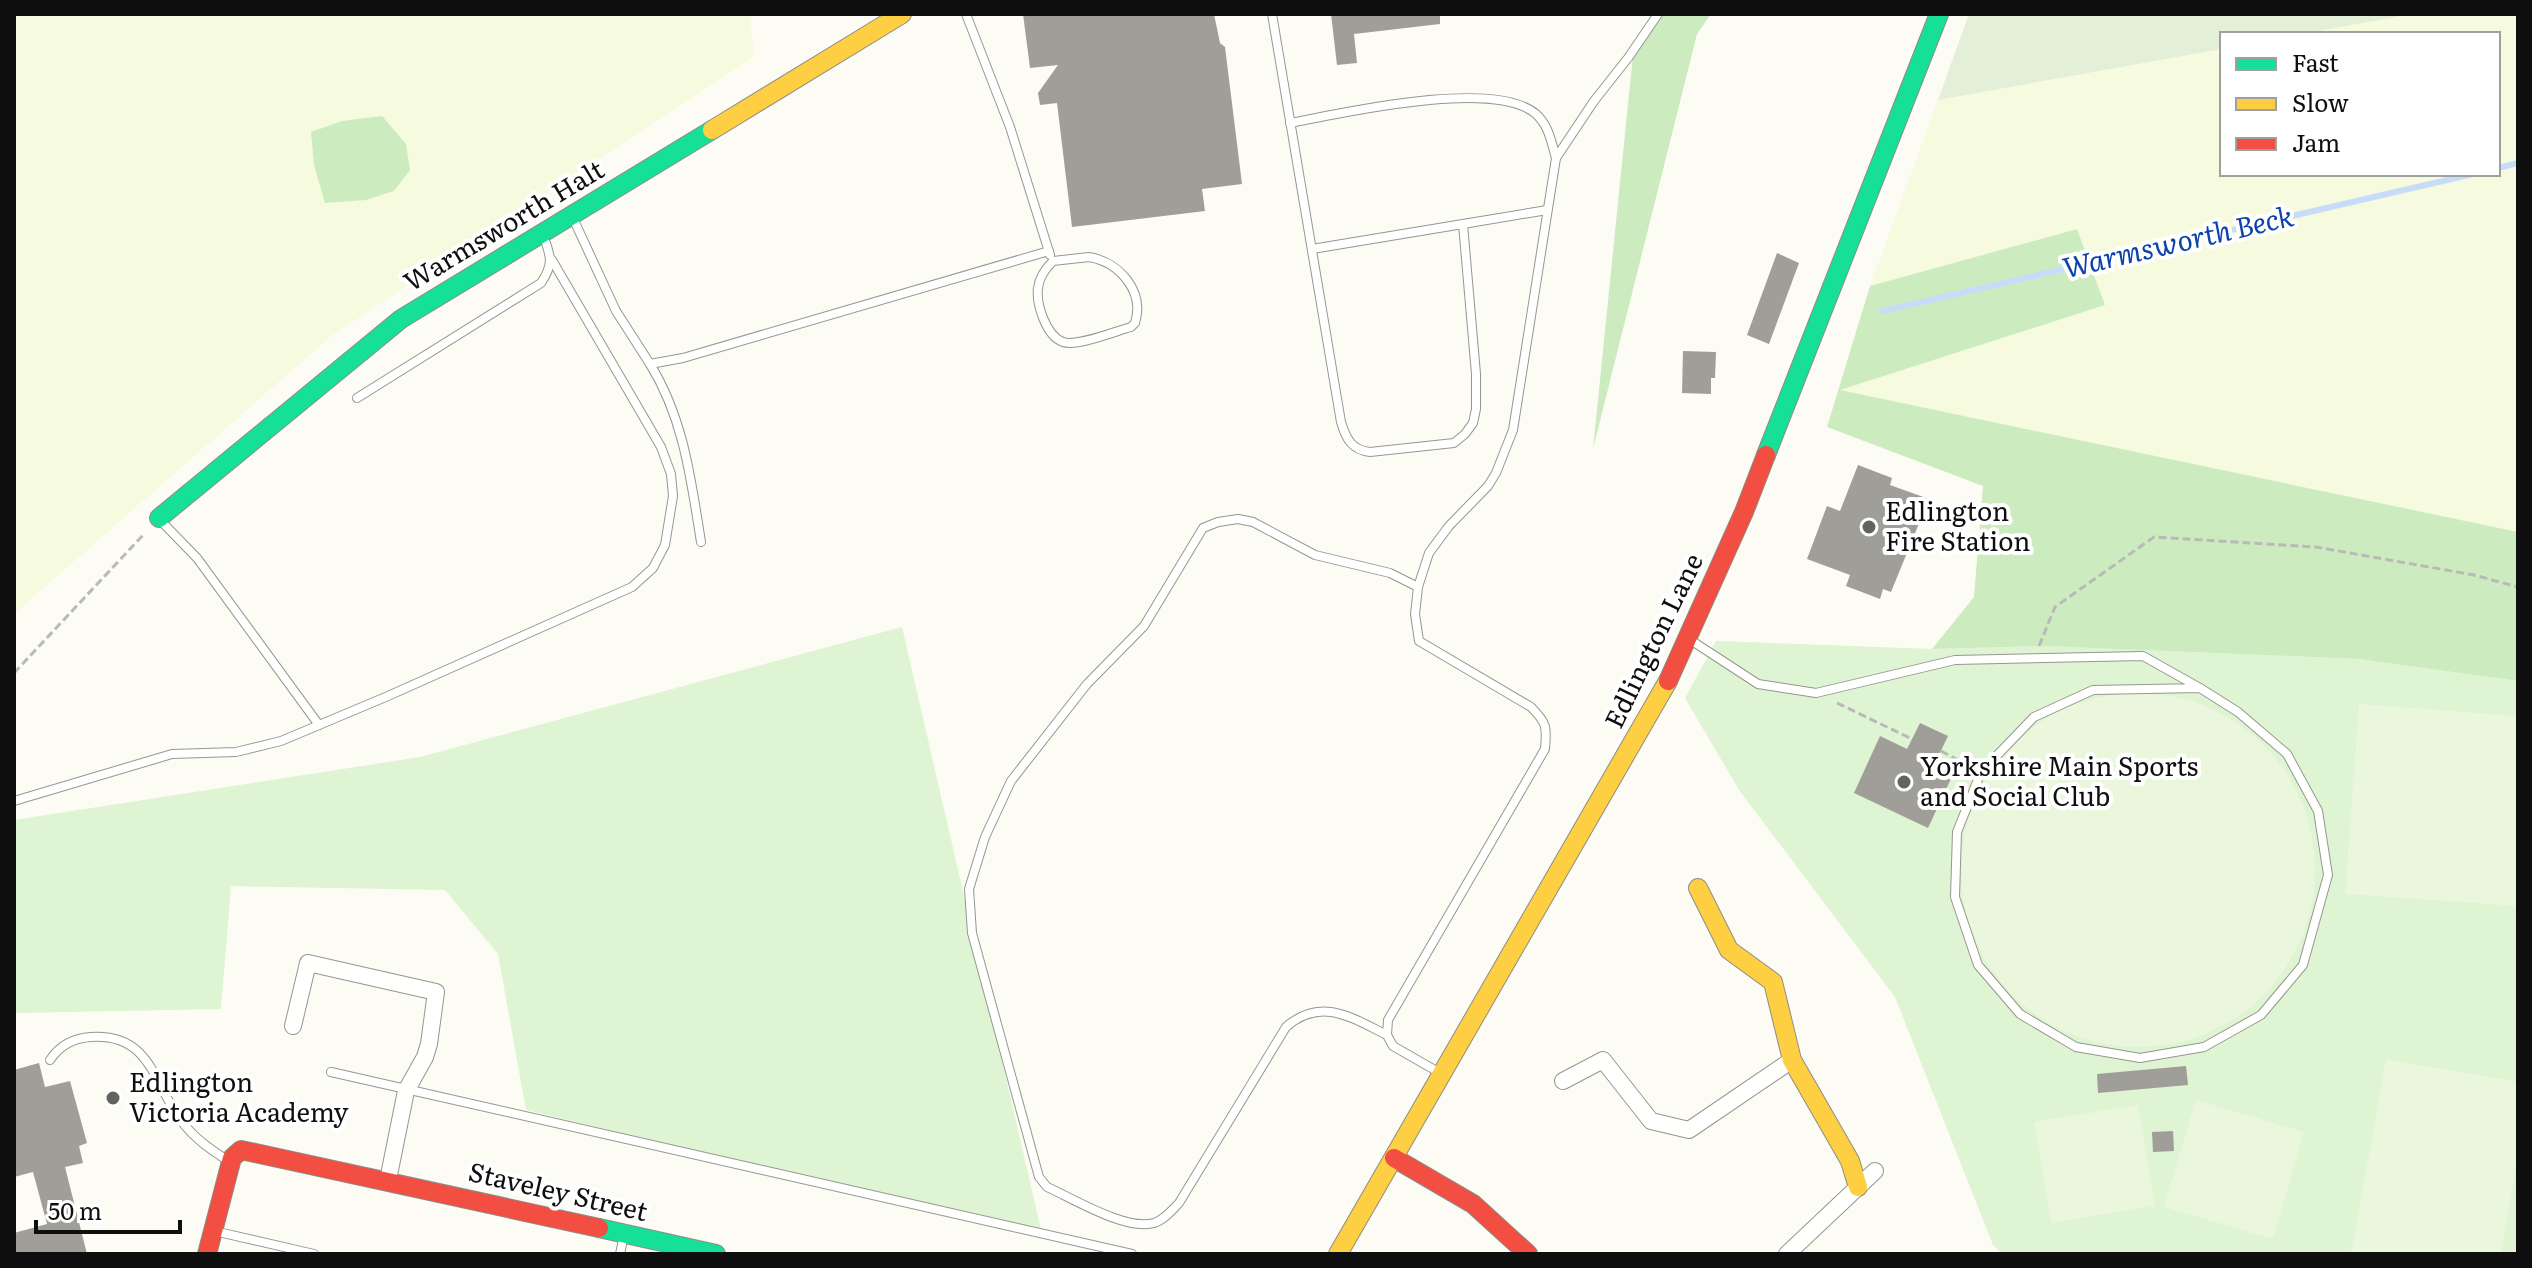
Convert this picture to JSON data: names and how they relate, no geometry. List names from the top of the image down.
{
  "streets": {
    "street": ["Warmsworth Halt", "Edlington Lane", "Staveley Street"]
  },
  "water": ["Warmsworth Beck"],
  "places": ["Edlington Fire Station", "Yorkshire Main Sports and Social Club", "Edlington Victoria Academy"],
  "legend": ["Fast", "Slow", "Jam"],
  "scale_bar": "50 m"
}
